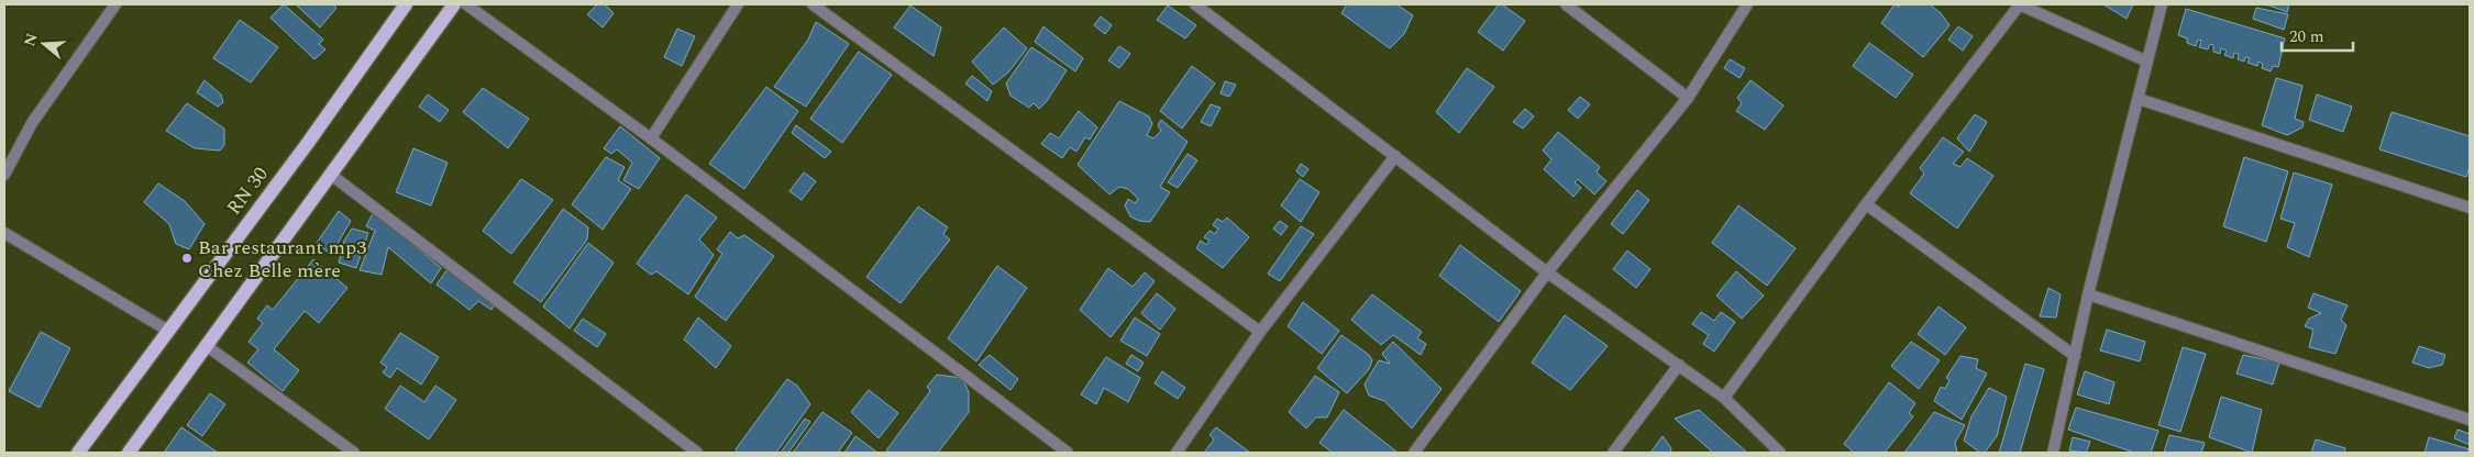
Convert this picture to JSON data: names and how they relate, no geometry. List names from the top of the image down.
{
  "streets": {
    "main road": ["RN 30"]
  },
  "places": ["Bar restaurant mp3 Chez Belle mère"],
  "scale_bar": "20 m",
  "north": "left"
}
